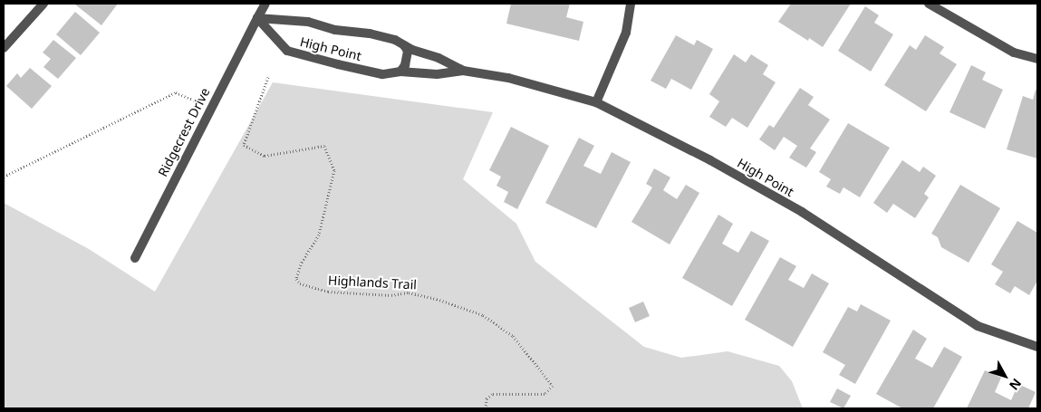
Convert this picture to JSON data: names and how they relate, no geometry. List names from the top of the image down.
{
  "streets": {
    "street": ["High Point", "Ridgecrest Drive"],
    "path": ["Highlands Trail"]
  },
  "crossings": [
    ["High Point", "Ridgecrest Drive"]
  ],
  "north": "bottom right"
}
